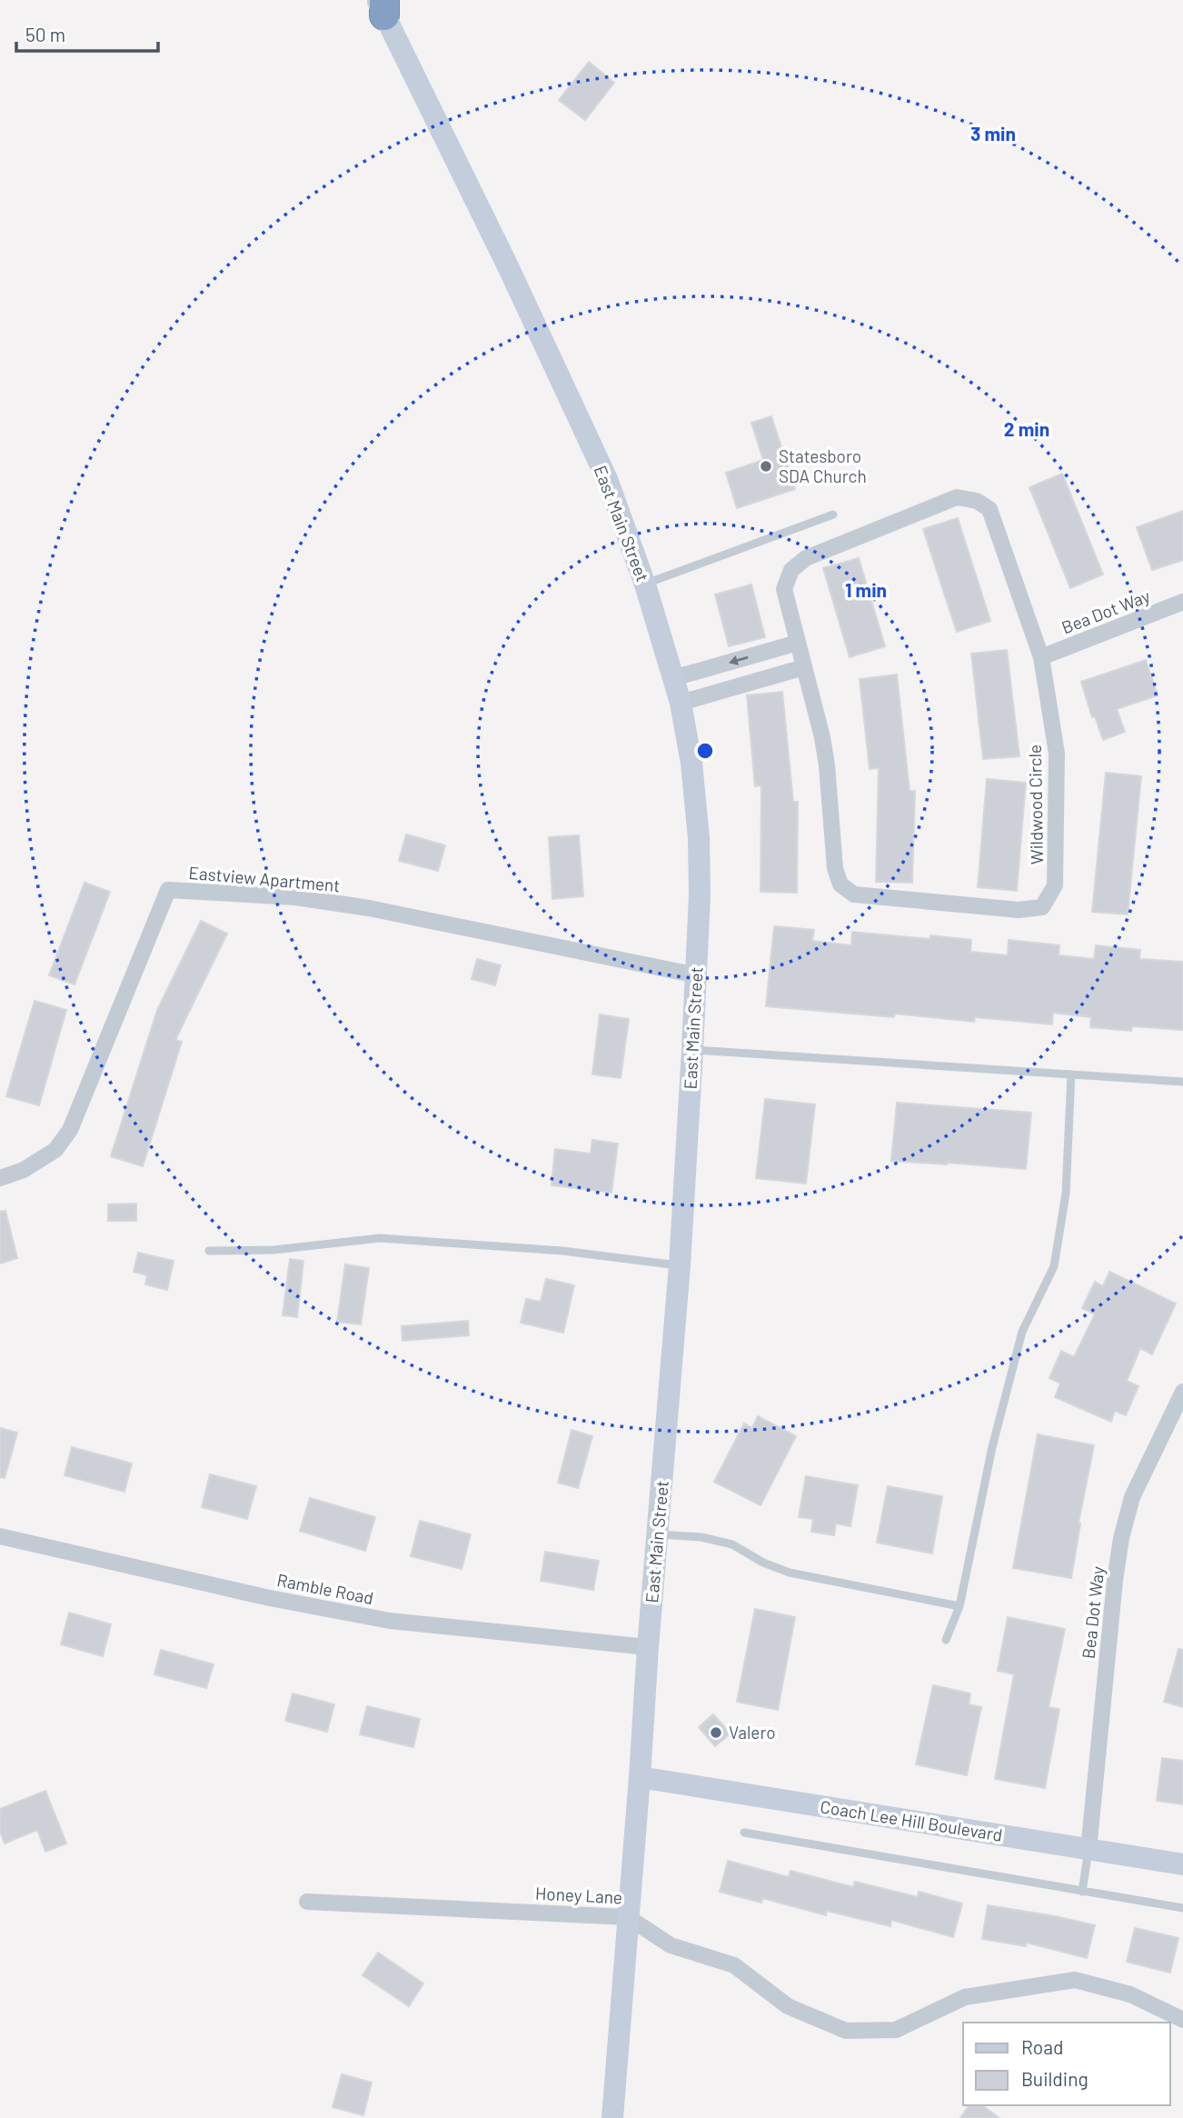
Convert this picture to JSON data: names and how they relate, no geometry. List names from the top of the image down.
{
  "streets": {
    "main road": ["East Main Street", "Coach Lee Hill Boulevard"],
    "street": [
      "Bea Dot Way",
      "Wildwood Circle",
      "Eastview Apartment",
      "Ramble Road",
      "Honey Lane"
    ]
  },
  "crossings": [
    ["East Main Street", "Eastview Apartment"],
    ["East Main Street", "Ramble Road"],
    ["East Main Street", "Coach Lee Hill Boulevard"],
    ["East Main Street", "Honey Lane"],
    ["Bea Dot Way", "Wildwood Circle"],
    ["Bea Dot Way", "Coach Lee Hill Boulevard"]
  ],
  "places": ["Statesboro SDA Church", "Valero"],
  "legend": ["Road", "Building"],
  "scale_bar": "50 m",
  "rings": ["3 min", "2 min", "1 min"]
}
